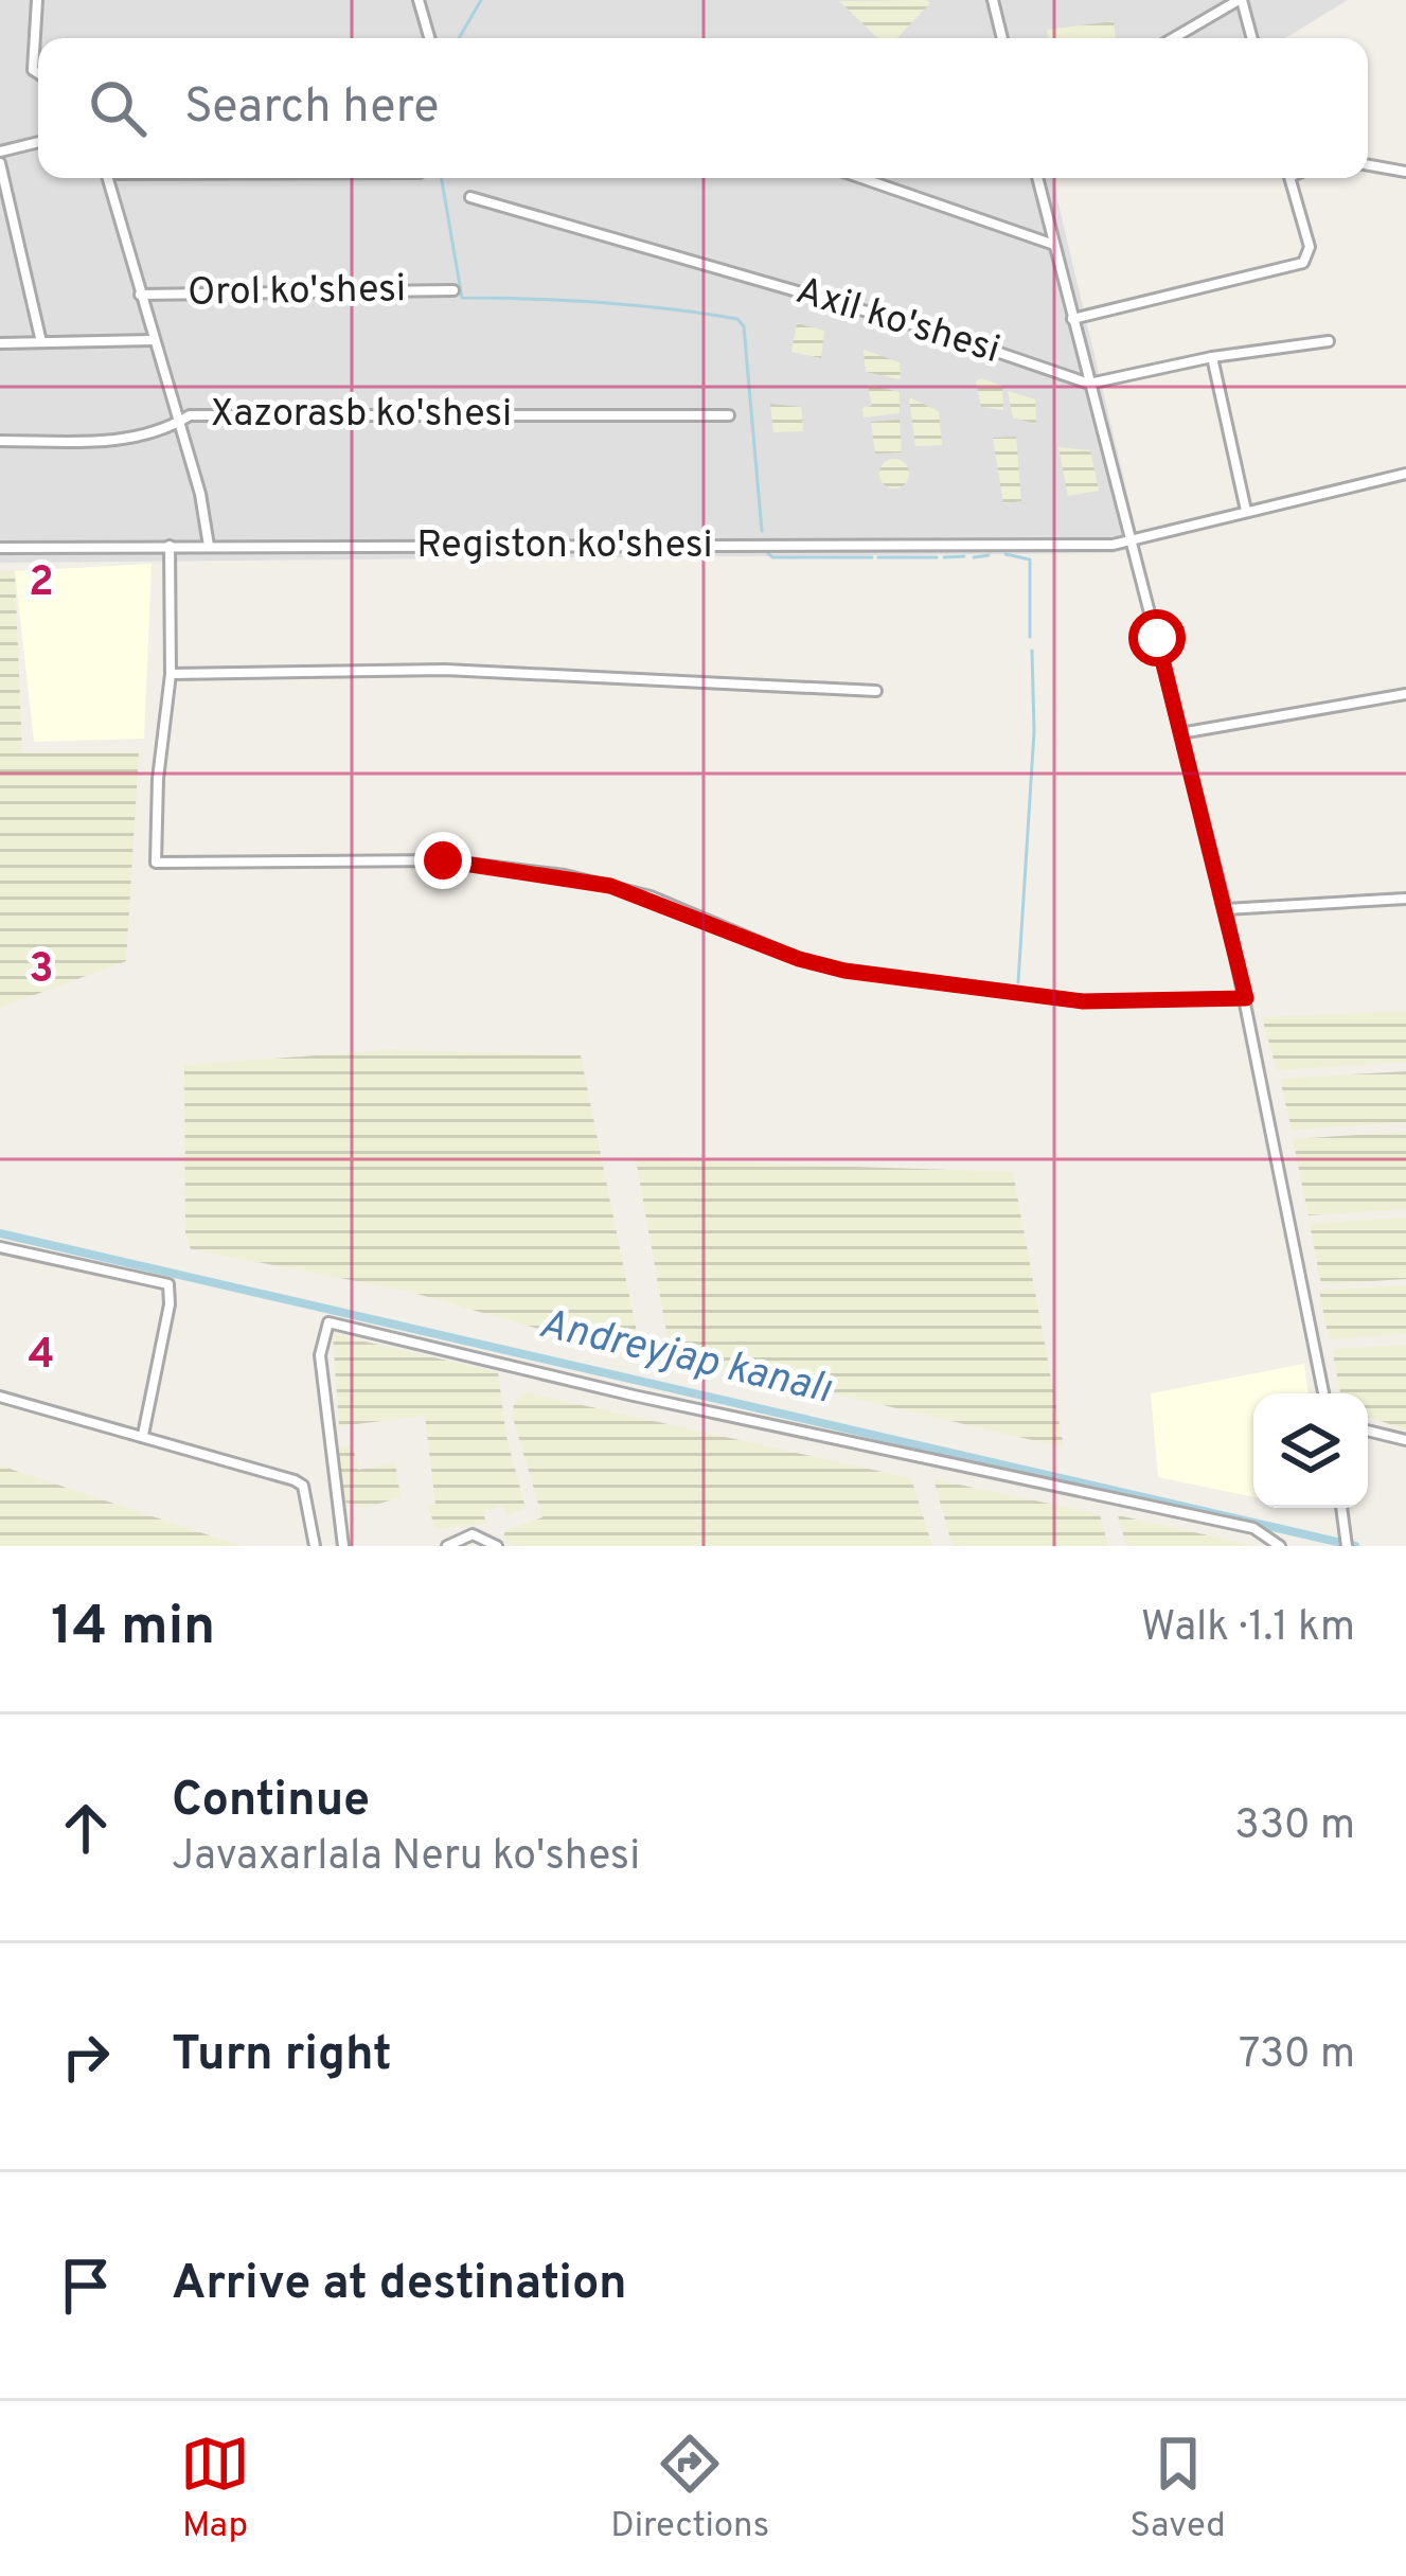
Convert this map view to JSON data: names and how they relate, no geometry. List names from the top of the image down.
{
  "streets": {
    "street": [
      "Orol ko'shesi",
      "Axil ko'shesi",
      "Xazorasb ko'shesi",
      "Registon ko'shesi"
    ]
  },
  "water": ["Andreyjap kanalı"],
  "page": {
    "search": "Search here",
    "heading": ["14 min", "Walk · 1.1 km"],
    "list": [
      ["Continue", "Javaxarlala Neru ko'shesi", "330 m"],
      ["Turn right", "730 m"],
      "Arrive at destination"
    ],
    "nav": ["Map", "Directions", "Saved"]
  },
  "grid": {
    "rows": ["2", "3", "4"]
  }
}
